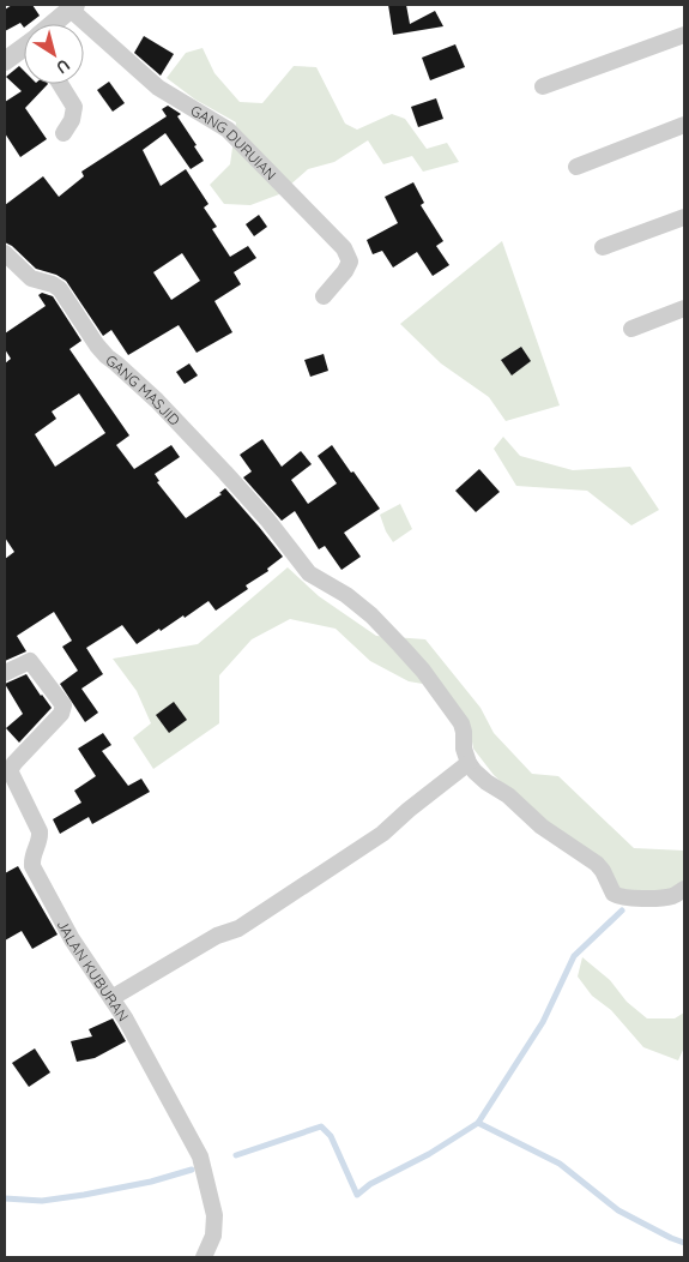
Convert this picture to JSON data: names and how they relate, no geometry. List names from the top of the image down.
{
  "streets": {
    "street": ["GANG DURUIAN", "GANG MASJID", "JALAN KUBURAN"]
  },
  "north": "bottom right"
}
